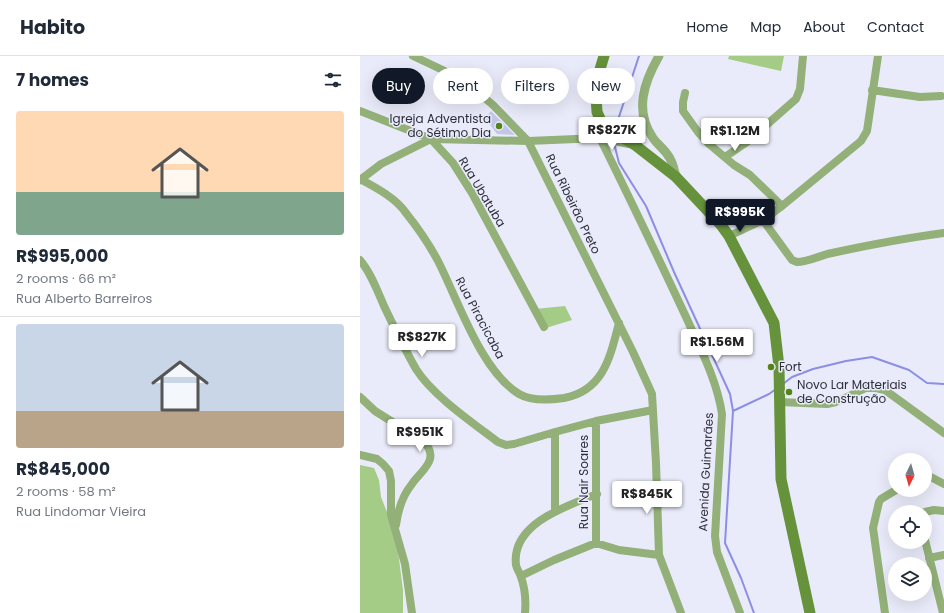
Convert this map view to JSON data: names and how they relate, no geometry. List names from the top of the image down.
{
  "streets": {
    "street": [
      "Rua Ubatuba",
      "Rua Ribeirão Preto",
      "Rua Piracicaba",
      "Avenida Guimarães",
      "Rua Nair Soares"
    ]
  },
  "crossings": [
    ["Rua Ribeirão Preto", "Rua Piracicaba"]
  ],
  "places": ["Igreja Adventista do Sétimo Dia", "Fort", "Novo Lar Materiais de Construção"],
  "north": "bottom",
  "page": {
    "header": "Habito",
    "nav": [
      "Home",
      "Map",
      "About",
      "Contact"
    ],
    "heading": "7 homes",
    "chip": [
      "Buy",
      "Rent",
      "Filters",
      "New"
    ],
    "list": [
      {
        "name": "R$995,000",
        "note": "2 rooms · 66 m² · Rua Alberto Barreiros"
      },
      {
        "name": "R$845,000",
        "note": "2 rooms · 58 m² · Rua Lindomar Vieira"
      }
    ],
    "price": [
      "R$827K",
      "R$1.12M",
      "R$995K",
      "R$827K",
      "R$1.56M",
      "R$951K",
      "R$845K"
    ]
  }
}
